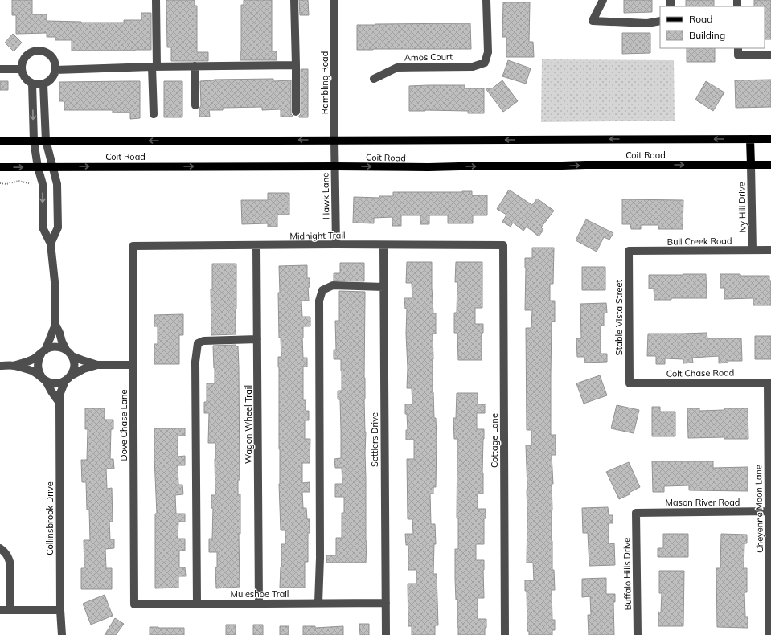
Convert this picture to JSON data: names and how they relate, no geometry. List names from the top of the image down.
{
  "streets": {
    "main road": ["Coit Road"],
    "street": [
      "Amos Court",
      "Rambling Road",
      "Hawk Lane",
      "Ivy Hill Drive",
      "Midnight Trail",
      "Bull Creek Road",
      "Stable Vista Street",
      "Colt Chase Road",
      "Wagon Wheel Trail",
      "Dove Chase Lane",
      "Settlers Drive",
      "Cottage Lane",
      "Mason River Road",
      "Cheyenne Moon Lane",
      "Collinsbrook Drive",
      "Buffalo Hills Drive",
      "Muleshoe Trail"
    ]
  },
  "crossings": [
    ["Rambling Road", "Coit Road"],
    ["Rambling Road", "Hawk Lane"],
    ["Coit Road", "Hawk Lane"],
    ["Coit Road", "Ivy Hill Drive"],
    ["Coit Road", "Collinsbrook Drive"],
    ["Hawk Lane", "Midnight Trail"],
    ["Ivy Hill Drive", "Bull Creek Road"],
    ["Midnight Trail", "Wagon Wheel Trail"],
    ["Midnight Trail", "Dove Chase Lane"],
    ["Midnight Trail", "Settlers Drive"],
    ["Midnight Trail", "Cottage Lane"],
    ["Bull Creek Road", "Stable Vista Street"],
    ["Stable Vista Street", "Colt Chase Road"],
    ["Colt Chase Road", "Cheyenne Moon Lane"],
    ["Wagon Wheel Trail", "Muleshoe Trail"],
    ["Dove Chase Lane", "Muleshoe Trail"],
    ["Settlers Drive", "Muleshoe Trail"],
    ["Mason River Road", "Cheyenne Moon Lane"],
    ["Mason River Road", "Buffalo Hills Drive"]
  ],
  "legend": ["Road", "Building"]
}
